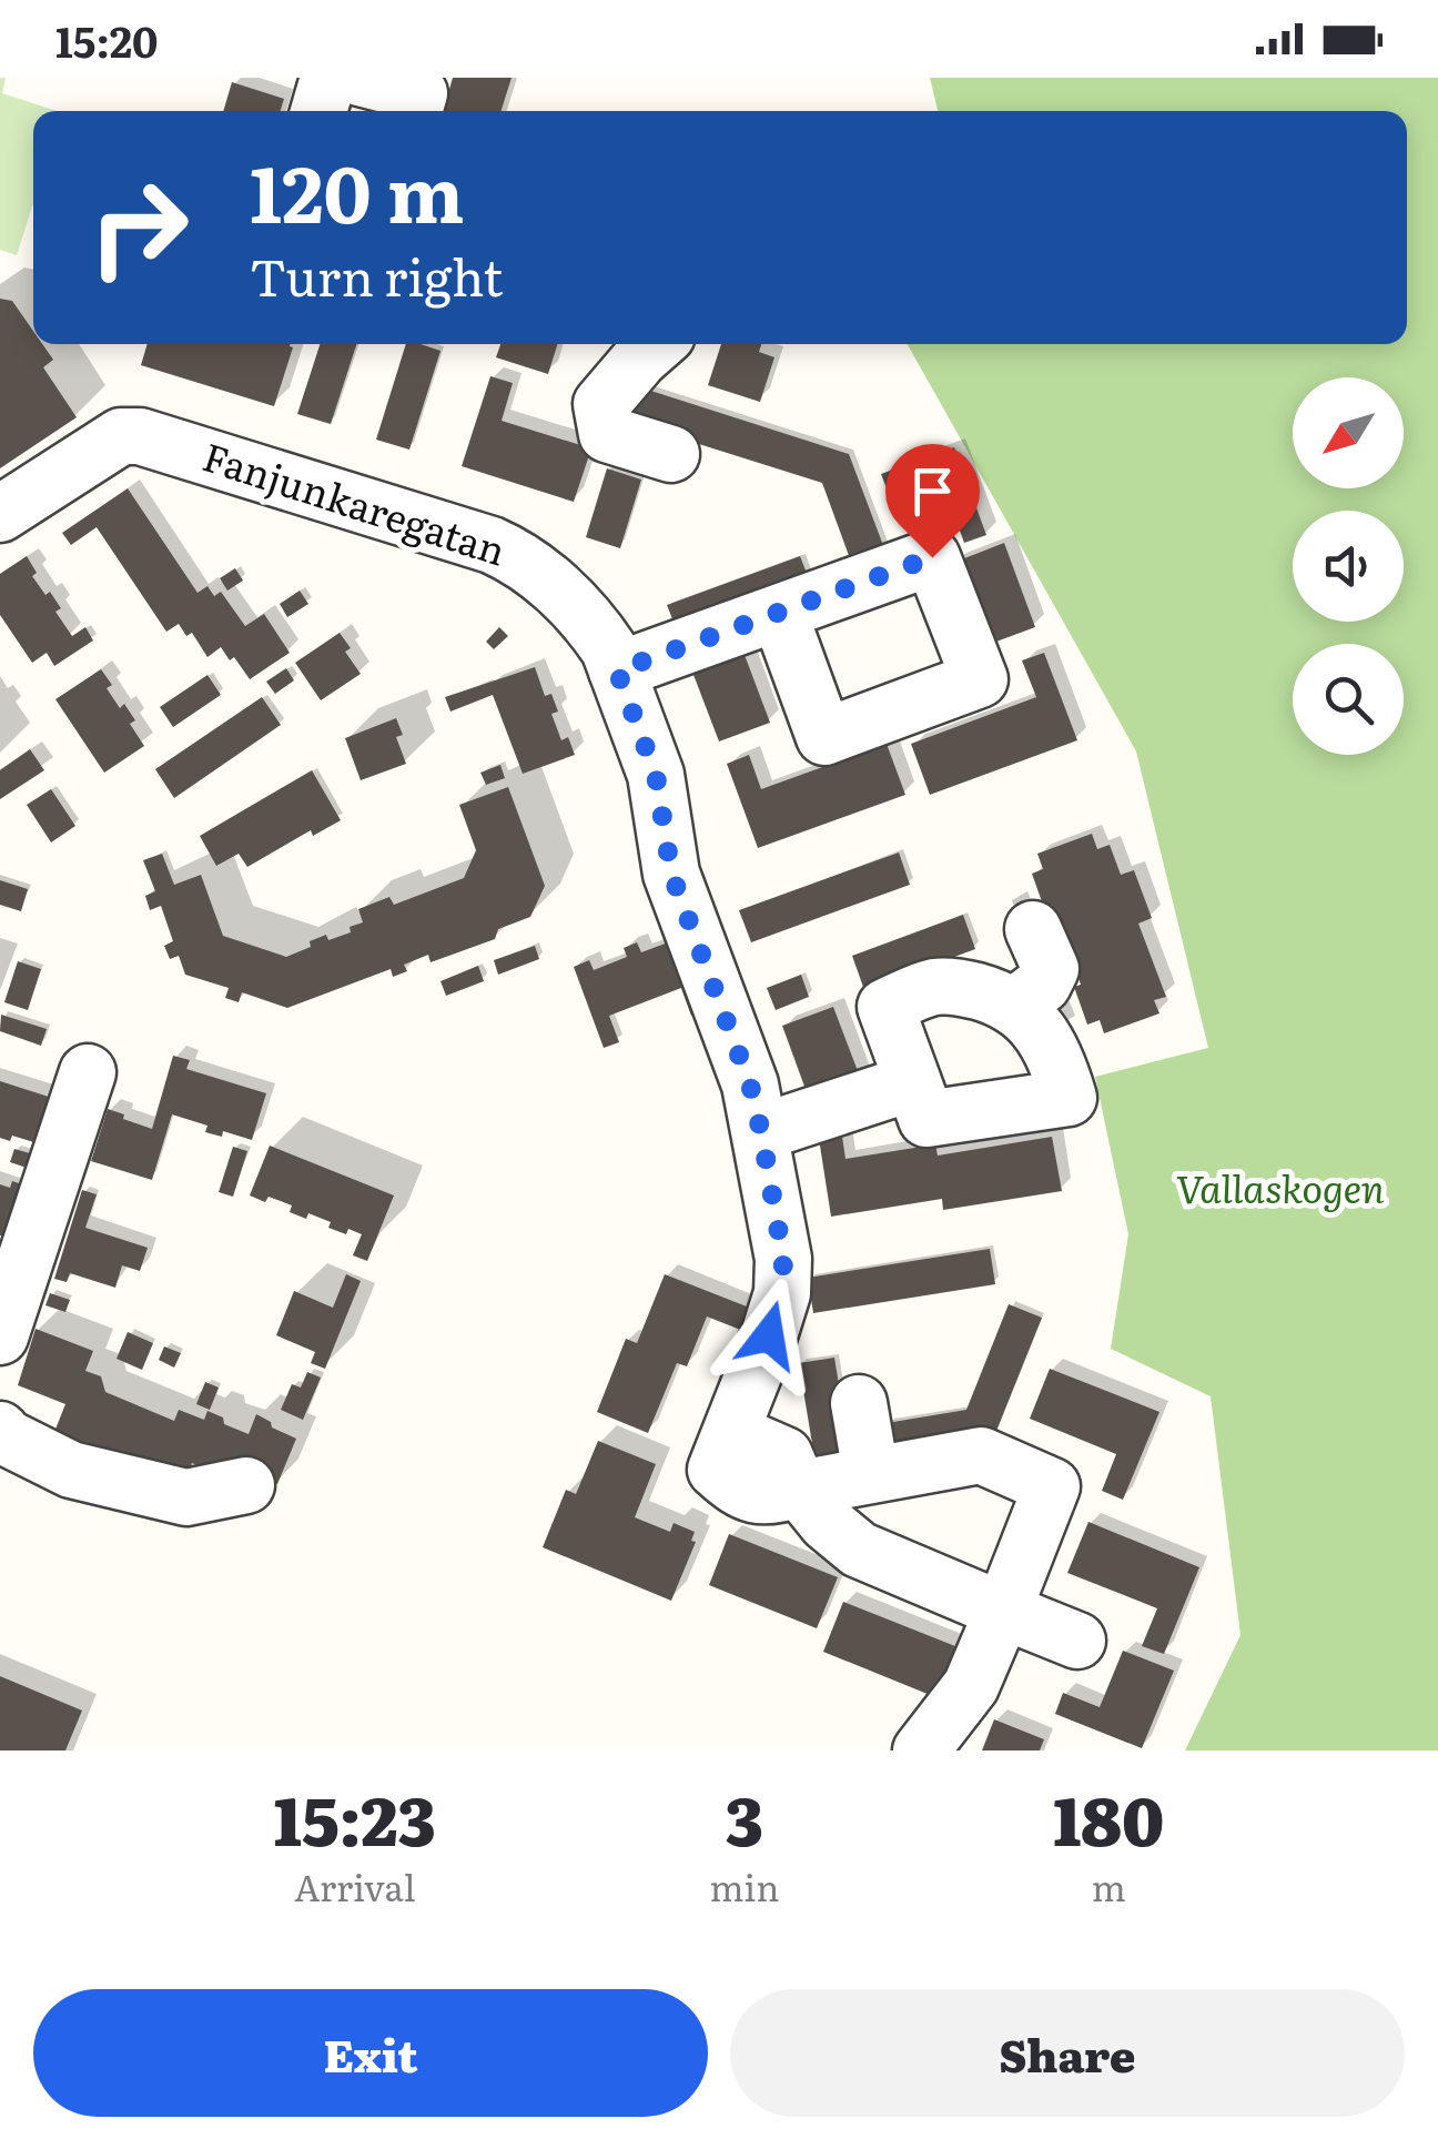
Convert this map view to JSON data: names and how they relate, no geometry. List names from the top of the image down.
{
  "streets": {
    "street": ["Fanjunkaregatan"]
  },
  "parks": ["Vallaskogen"],
  "north": "bottom left",
  "page": {
    "status": "15:20",
    "turn": ["120 m", "Turn right"],
    "eta": [
      "15:23",
      "Arrival",
      "3",
      "min",
      "180",
      "m"
    ],
    "buttons": ["Exit", "Share"]
  }
}
